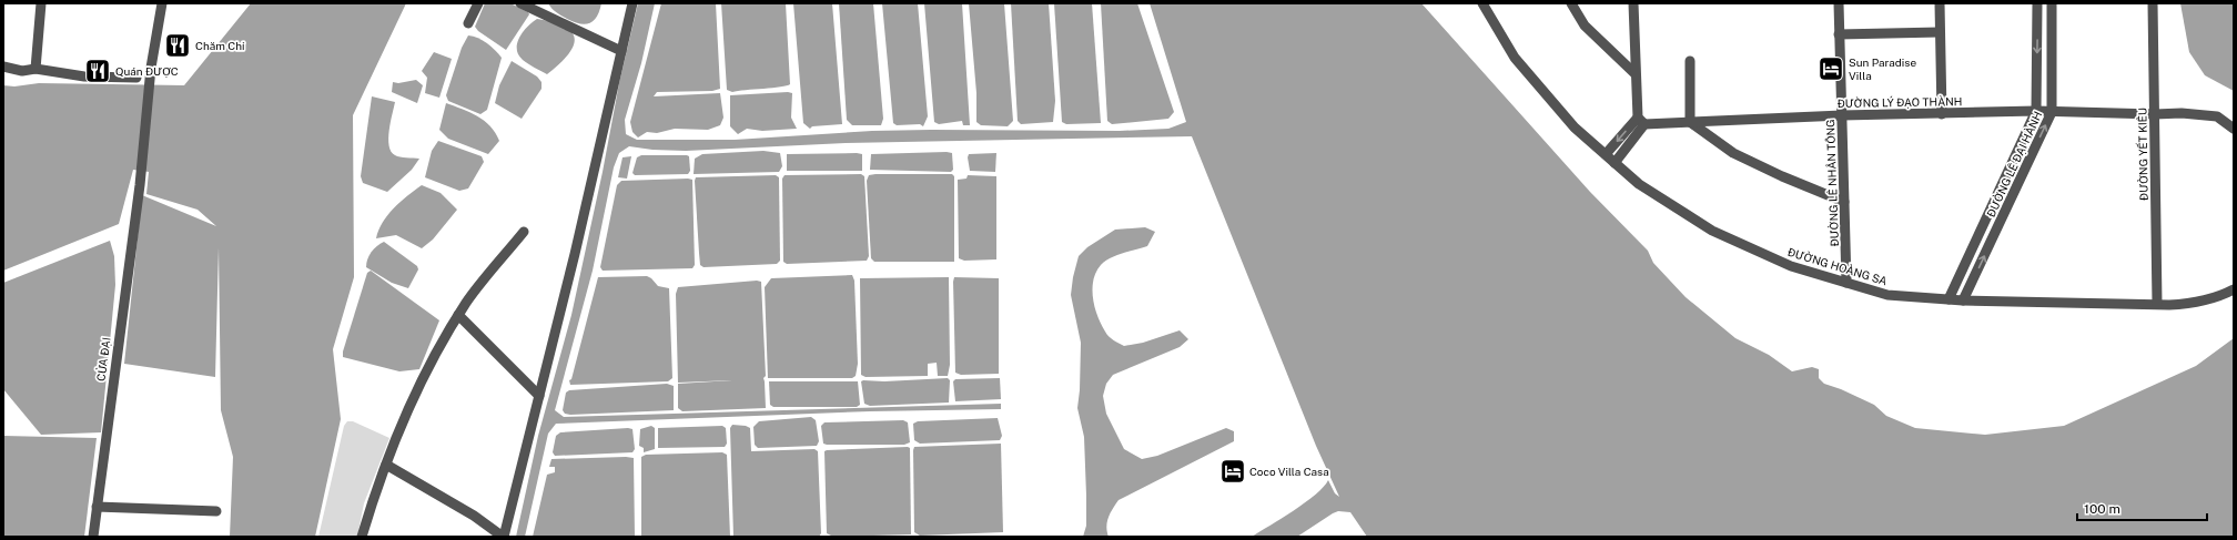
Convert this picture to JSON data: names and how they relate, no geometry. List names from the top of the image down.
{
  "streets": {
    "street": [
      "ĐƯỜNG LÝ ĐẠO THÀNH",
      "ĐƯỜNG YẾT KIÊU",
      "ĐƯỜNG LÊ ĐẠI HÀNH",
      "ĐƯỜNG LÊ NHÂN TÔNG",
      "ĐƯỜNG HOÀNG SA",
      "CỬA ĐẠI"
    ]
  },
  "crossings": [
    ["ĐƯỜNG LÝ ĐẠO THÀNH", "ĐƯỜNG YẾT KIÊU"],
    ["ĐƯỜNG LÝ ĐẠO THÀNH", "ĐƯỜNG LÊ ĐẠI HÀNH"],
    ["ĐƯỜNG LÝ ĐẠO THÀNH", "ĐƯỜNG LÊ NHÂN TÔNG"],
    ["ĐƯỜNG YẾT KIÊU", "ĐƯỜNG HOÀNG SA"],
    ["ĐƯỜNG LÊ ĐẠI HÀNH", "ĐƯỜNG HOÀNG SA"],
    ["ĐƯỜNG LÊ NHÂN TÔNG", "ĐƯỜNG HOÀNG SA"]
  ],
  "places": {
    "restaurant": ["Chăm Chỉ", "Quán ĐƯỢC"],
    "hotel": ["Sun Paradise Villa", "Coco Villa Casa"]
  },
  "scale_bar": "100 m"
}
